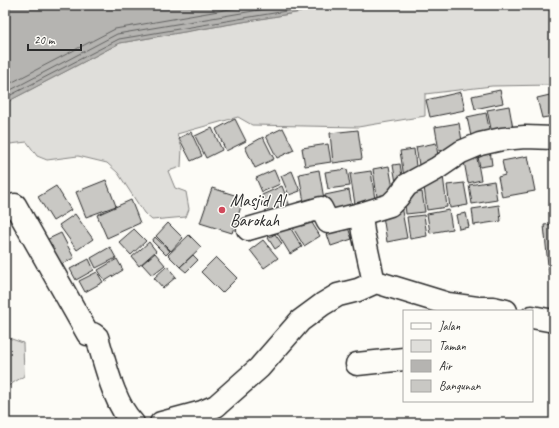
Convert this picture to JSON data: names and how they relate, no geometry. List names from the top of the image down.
{
  "places": ["Masjid Al Barokah"],
  "legend": [
    "Jalan",
    "Taman",
    "Air",
    "Bangunan"
  ],
  "scale_bar": "20 m"
}
